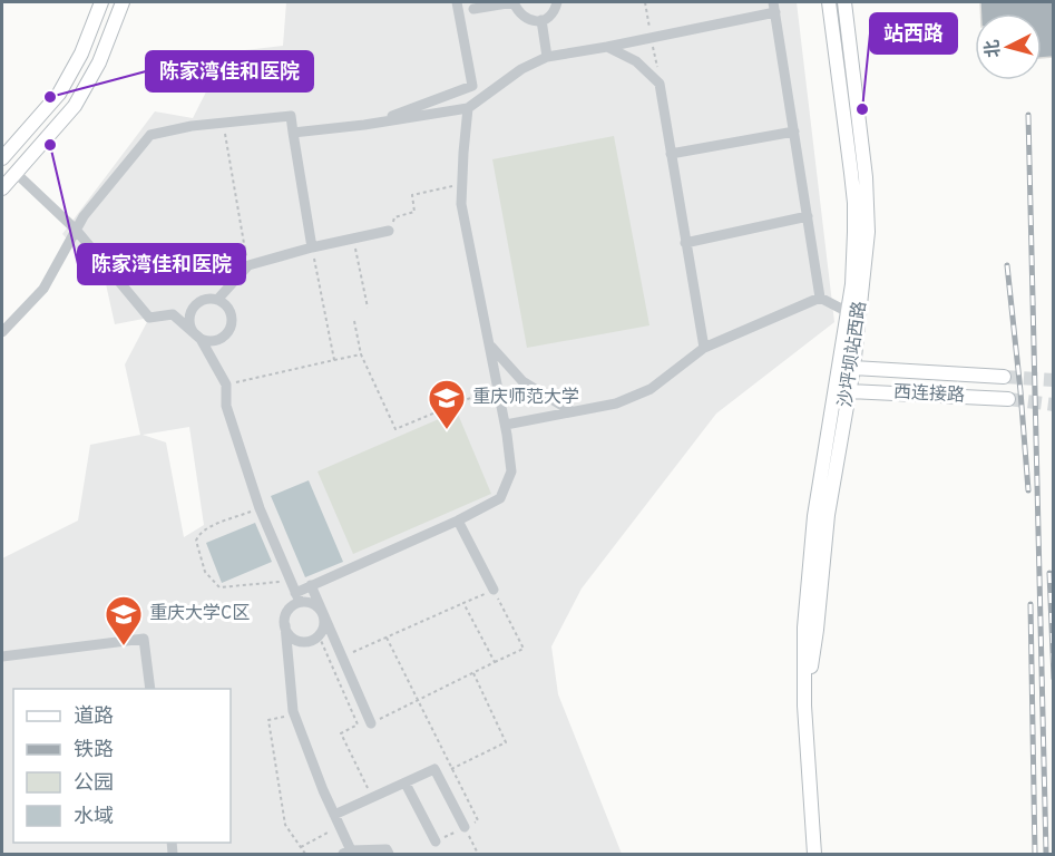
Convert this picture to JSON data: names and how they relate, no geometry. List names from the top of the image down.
{
  "streets": {
    "main road": ["沙坪坝站西路", "西连接路"]
  },
  "crossings": [
    ["沙坪坝站西路", "西连接路"]
  ],
  "places": {
    "other": ["陈家湾·佳和医院", "站西路", "陈家湾佳和医院"],
    "school or university": ["重庆师范大学", "重庆大学C区"]
  },
  "legend": [
    "道路",
    "铁路",
    "公园",
    "水域"
  ],
  "north": "left"
}
